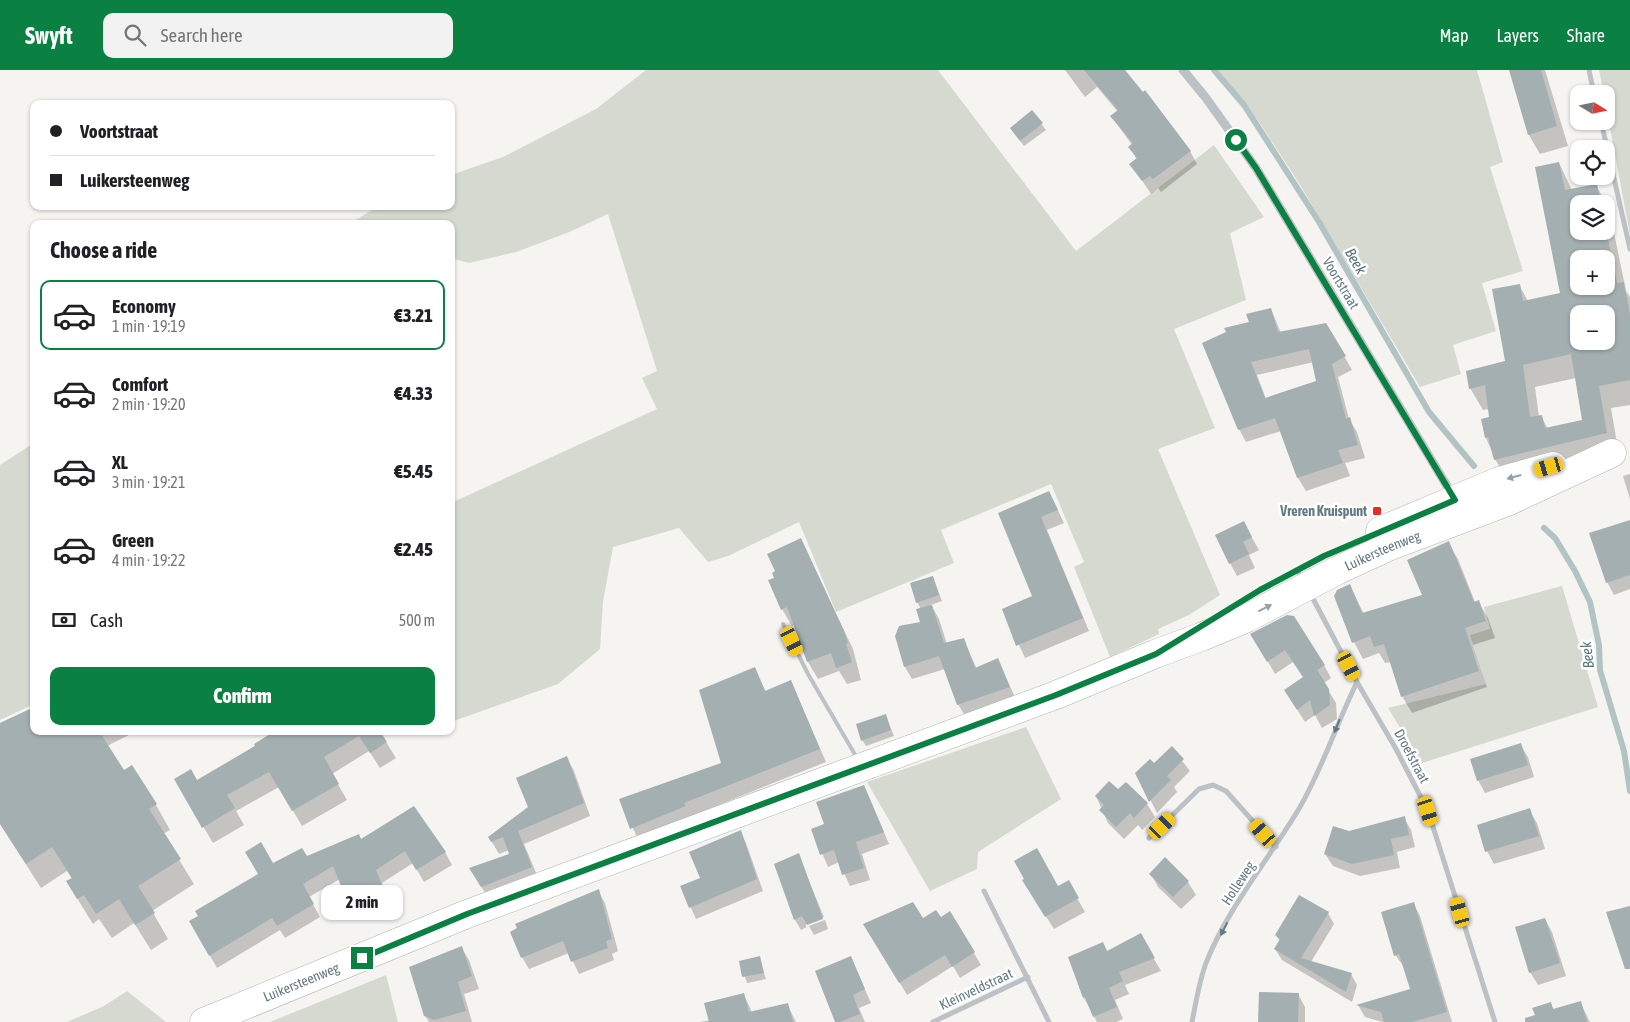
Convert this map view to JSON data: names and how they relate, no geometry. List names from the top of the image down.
{
  "streets": {
    "main road": ["Luikersteenweg"],
    "street": [
      "Voortstraat",
      "Droefstraat",
      "Holleweg",
      "Kleinveldstraat"
    ]
  },
  "crossings": [
    ["Voortstraat", "Luikersteenweg"],
    ["Luikersteenweg", "Droefstraat"],
    ["Droefstraat", "Holleweg"]
  ],
  "one_way": ["Holleweg"],
  "water": ["Beek"],
  "places": {
    "transit": ["Vreren Kruispunt"]
  },
  "north": "right",
  "page": {
    "header": "Swyft",
    "search": "Search here",
    "nav": ["Map", "Layers", "Share"],
    "map_buttons": ["+", "−"],
    "banner": ["Voortstraat", "Luikersteenweg"],
    "heading": "Choose a ride",
    "list": [
      {
        "name": "Economy",
        "note": "1 min · 19:19",
        "value": "€3.21"
      },
      {
        "name": "Comfort",
        "note": "2 min · 19:20",
        "value": "€4.33"
      },
      {
        "name": "XL",
        "note": "3 min · 19:21",
        "value": "€5.45"
      },
      {
        "name": "Green",
        "note": "4 min · 19:22",
        "value": "€2.45"
      }
    ],
    "pay": ["Cash", "500 m"],
    "buttons": "Confirm",
    "bubble": "2 min"
  }
}
